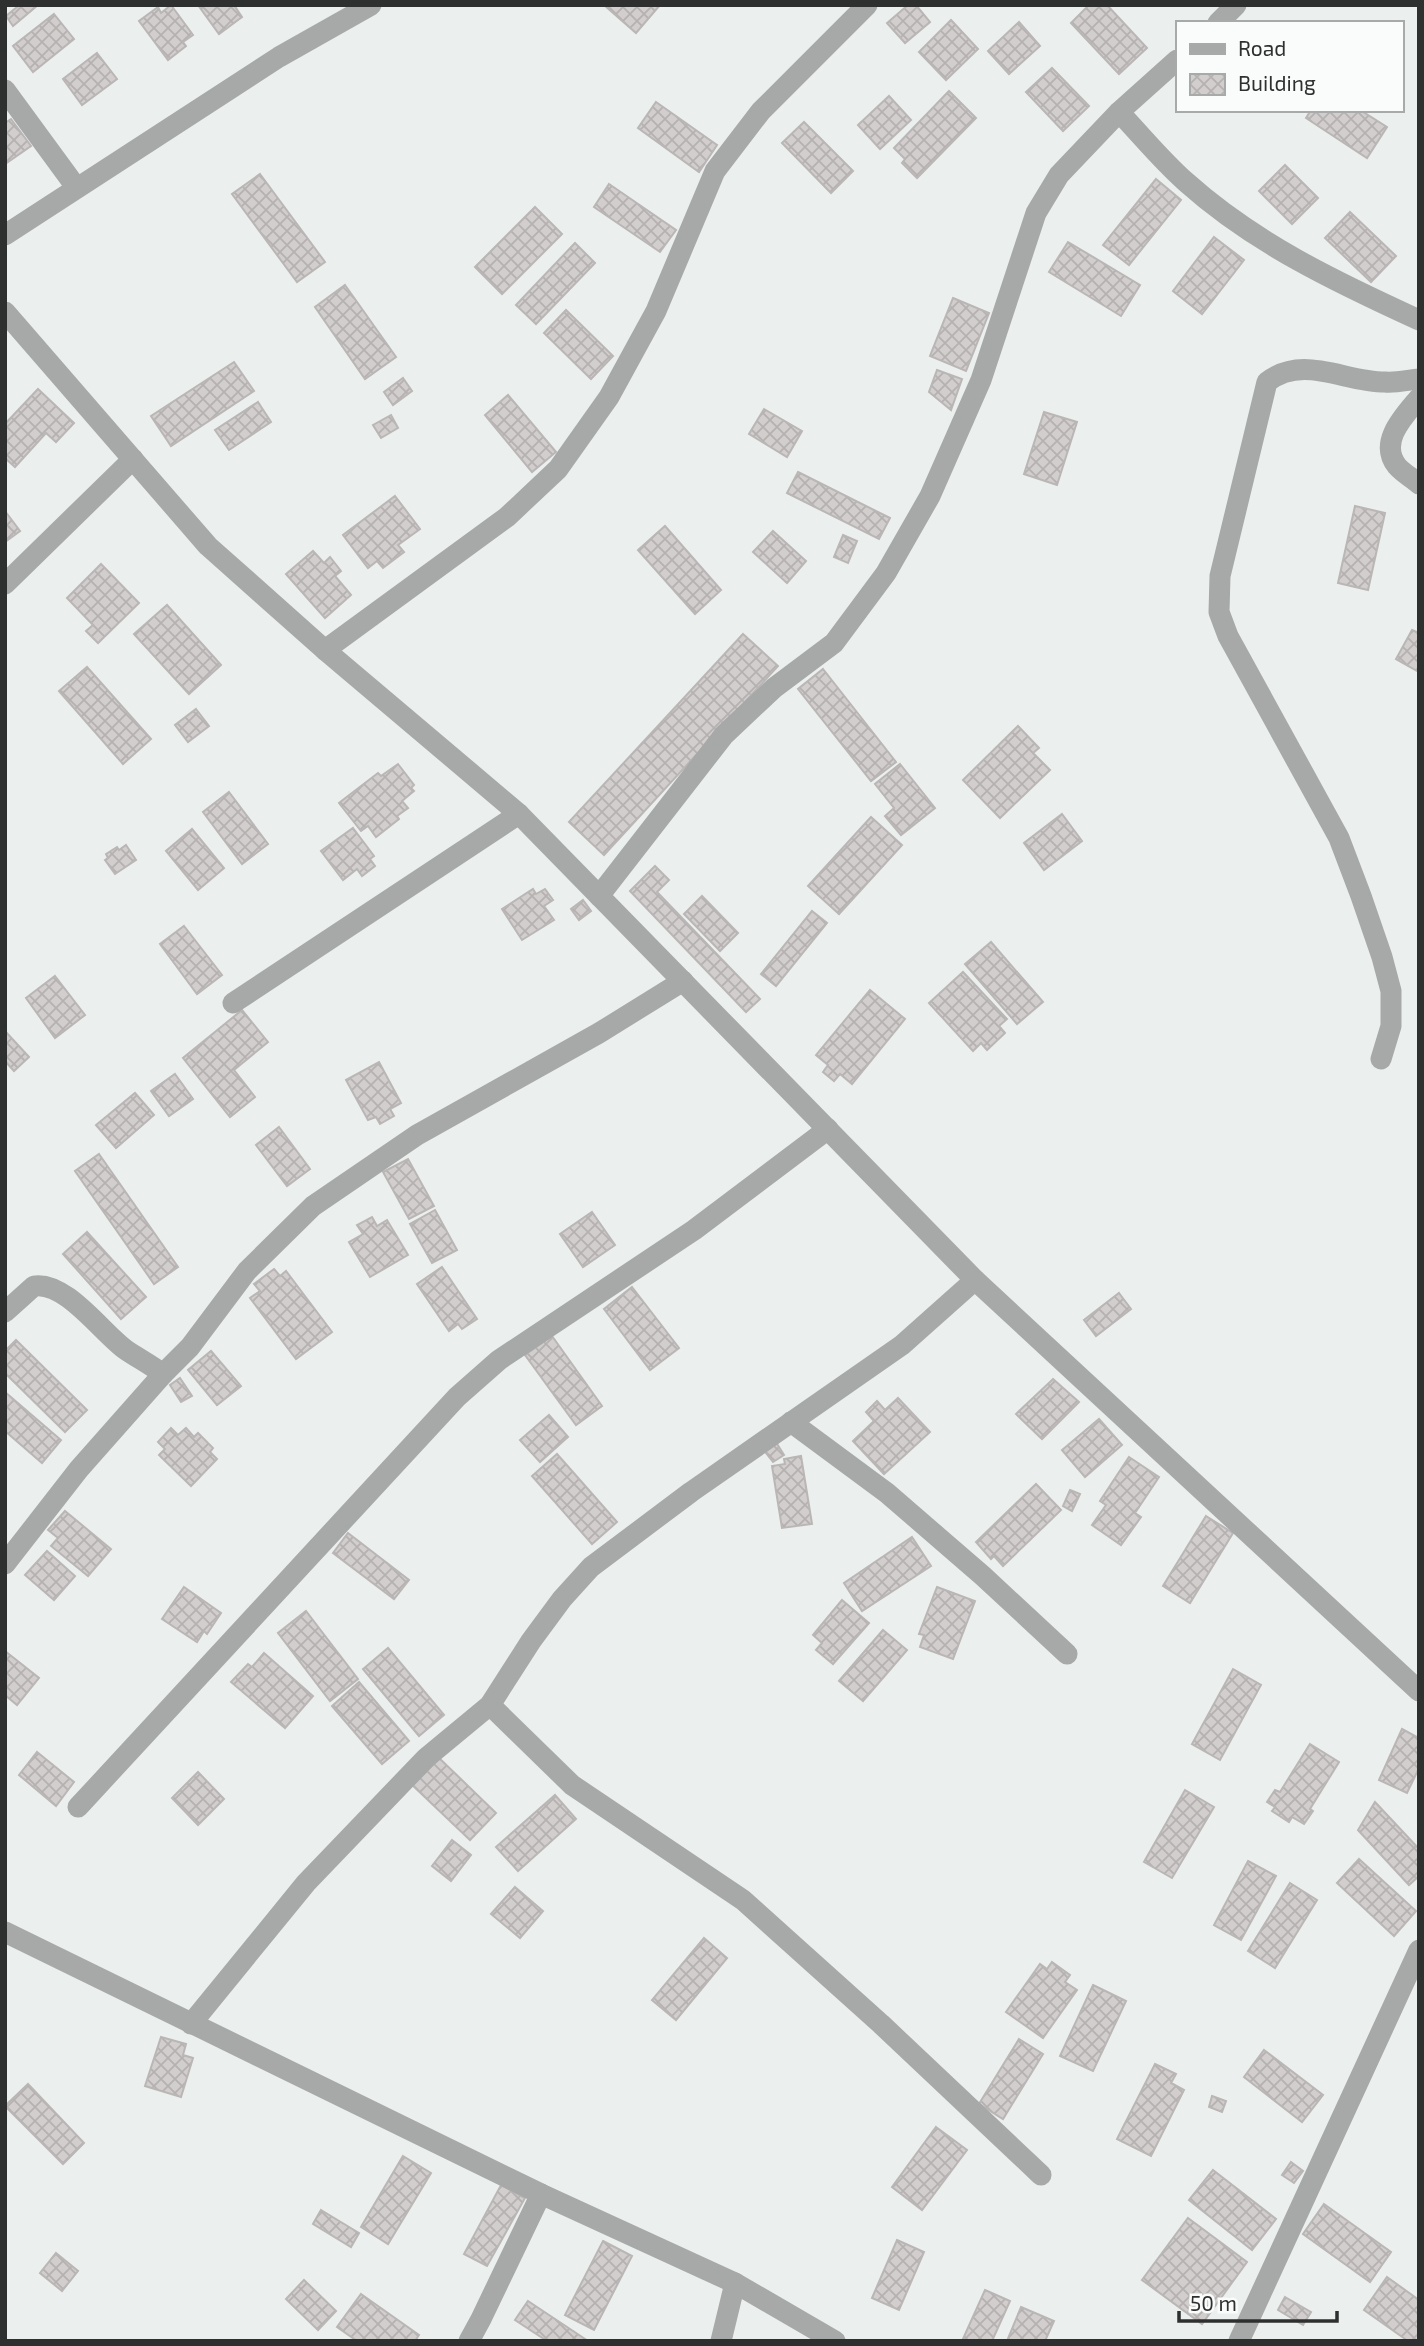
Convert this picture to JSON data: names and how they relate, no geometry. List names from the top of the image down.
{
  "legend": ["Road", "Building"],
  "scale_bar": "50 m"
}
